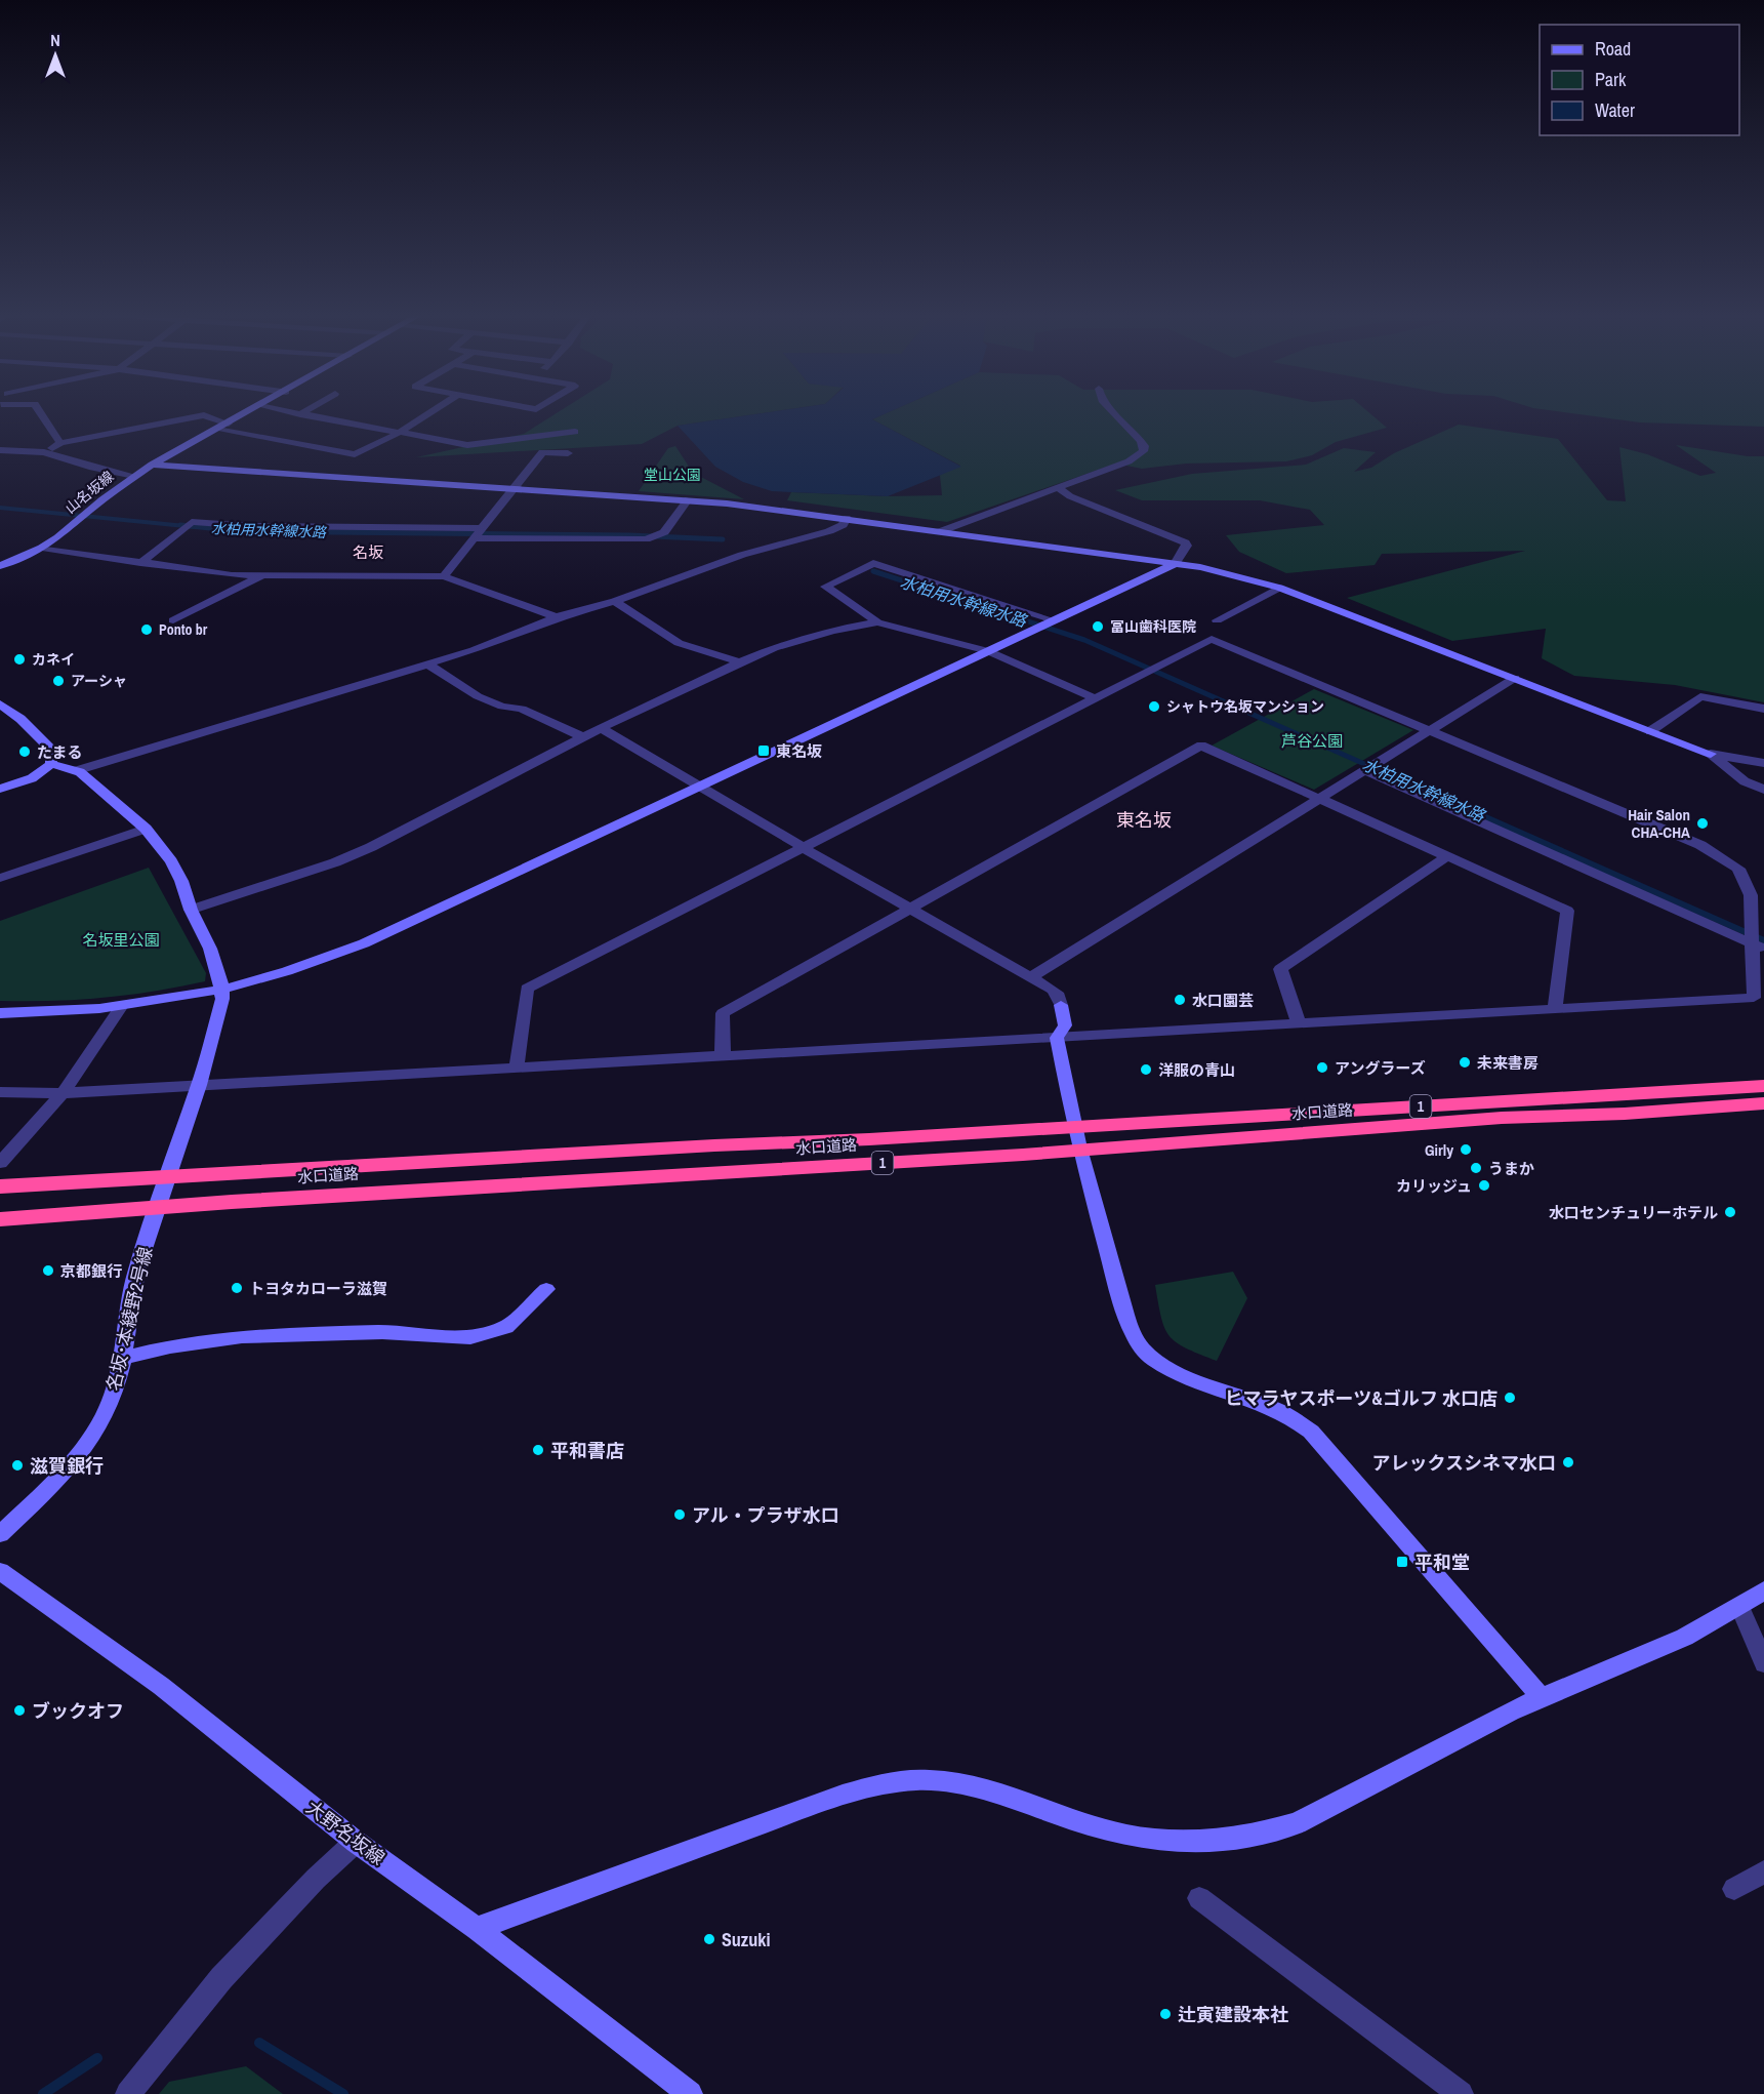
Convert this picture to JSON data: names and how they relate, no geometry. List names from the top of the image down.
{
  "streets": {
    "highway": ["1", "水口道路"],
    "street": ["山名坂線", "名坂･本綾野2号線", "大野名坂線"]
  },
  "crossings": [
    ["水口道路", "名坂･本綾野2号線"]
  ],
  "districts": ["名坂", "東名坂"],
  "water": ["水柏用水幹線水路"],
  "parks": ["堂山公園", "芦谷公園", "名坂里公園"],
  "places": {
    "other": [
      "冨山歯科医院",
      "Ponto br",
      "カネイ",
      "アーシャ",
      "シャトウ名坂マンション",
      "たまる",
      "Hair Salon CHA-CHA",
      "水口園芸",
      "未来書房",
      "アングラーズ",
      "洋服の青山",
      "Girly",
      "うまか",
      "カリッジュ",
      "水口センチュリーホテル",
      "京都銀行",
      "トヨタカローラ滋賀",
      "ヒマラヤスポーツ&ゴルフ 水口店",
      "平和書店",
      "アレックスシネマ水口",
      "滋賀銀行",
      "アル・プラザ水口",
      "ブックオフ",
      "Suzuki",
      "辻寅建設本社"
    ],
    "transit": ["東名坂", "平和堂"]
  },
  "legend": ["Road", "Park", "Water"],
  "north": "top"
}
